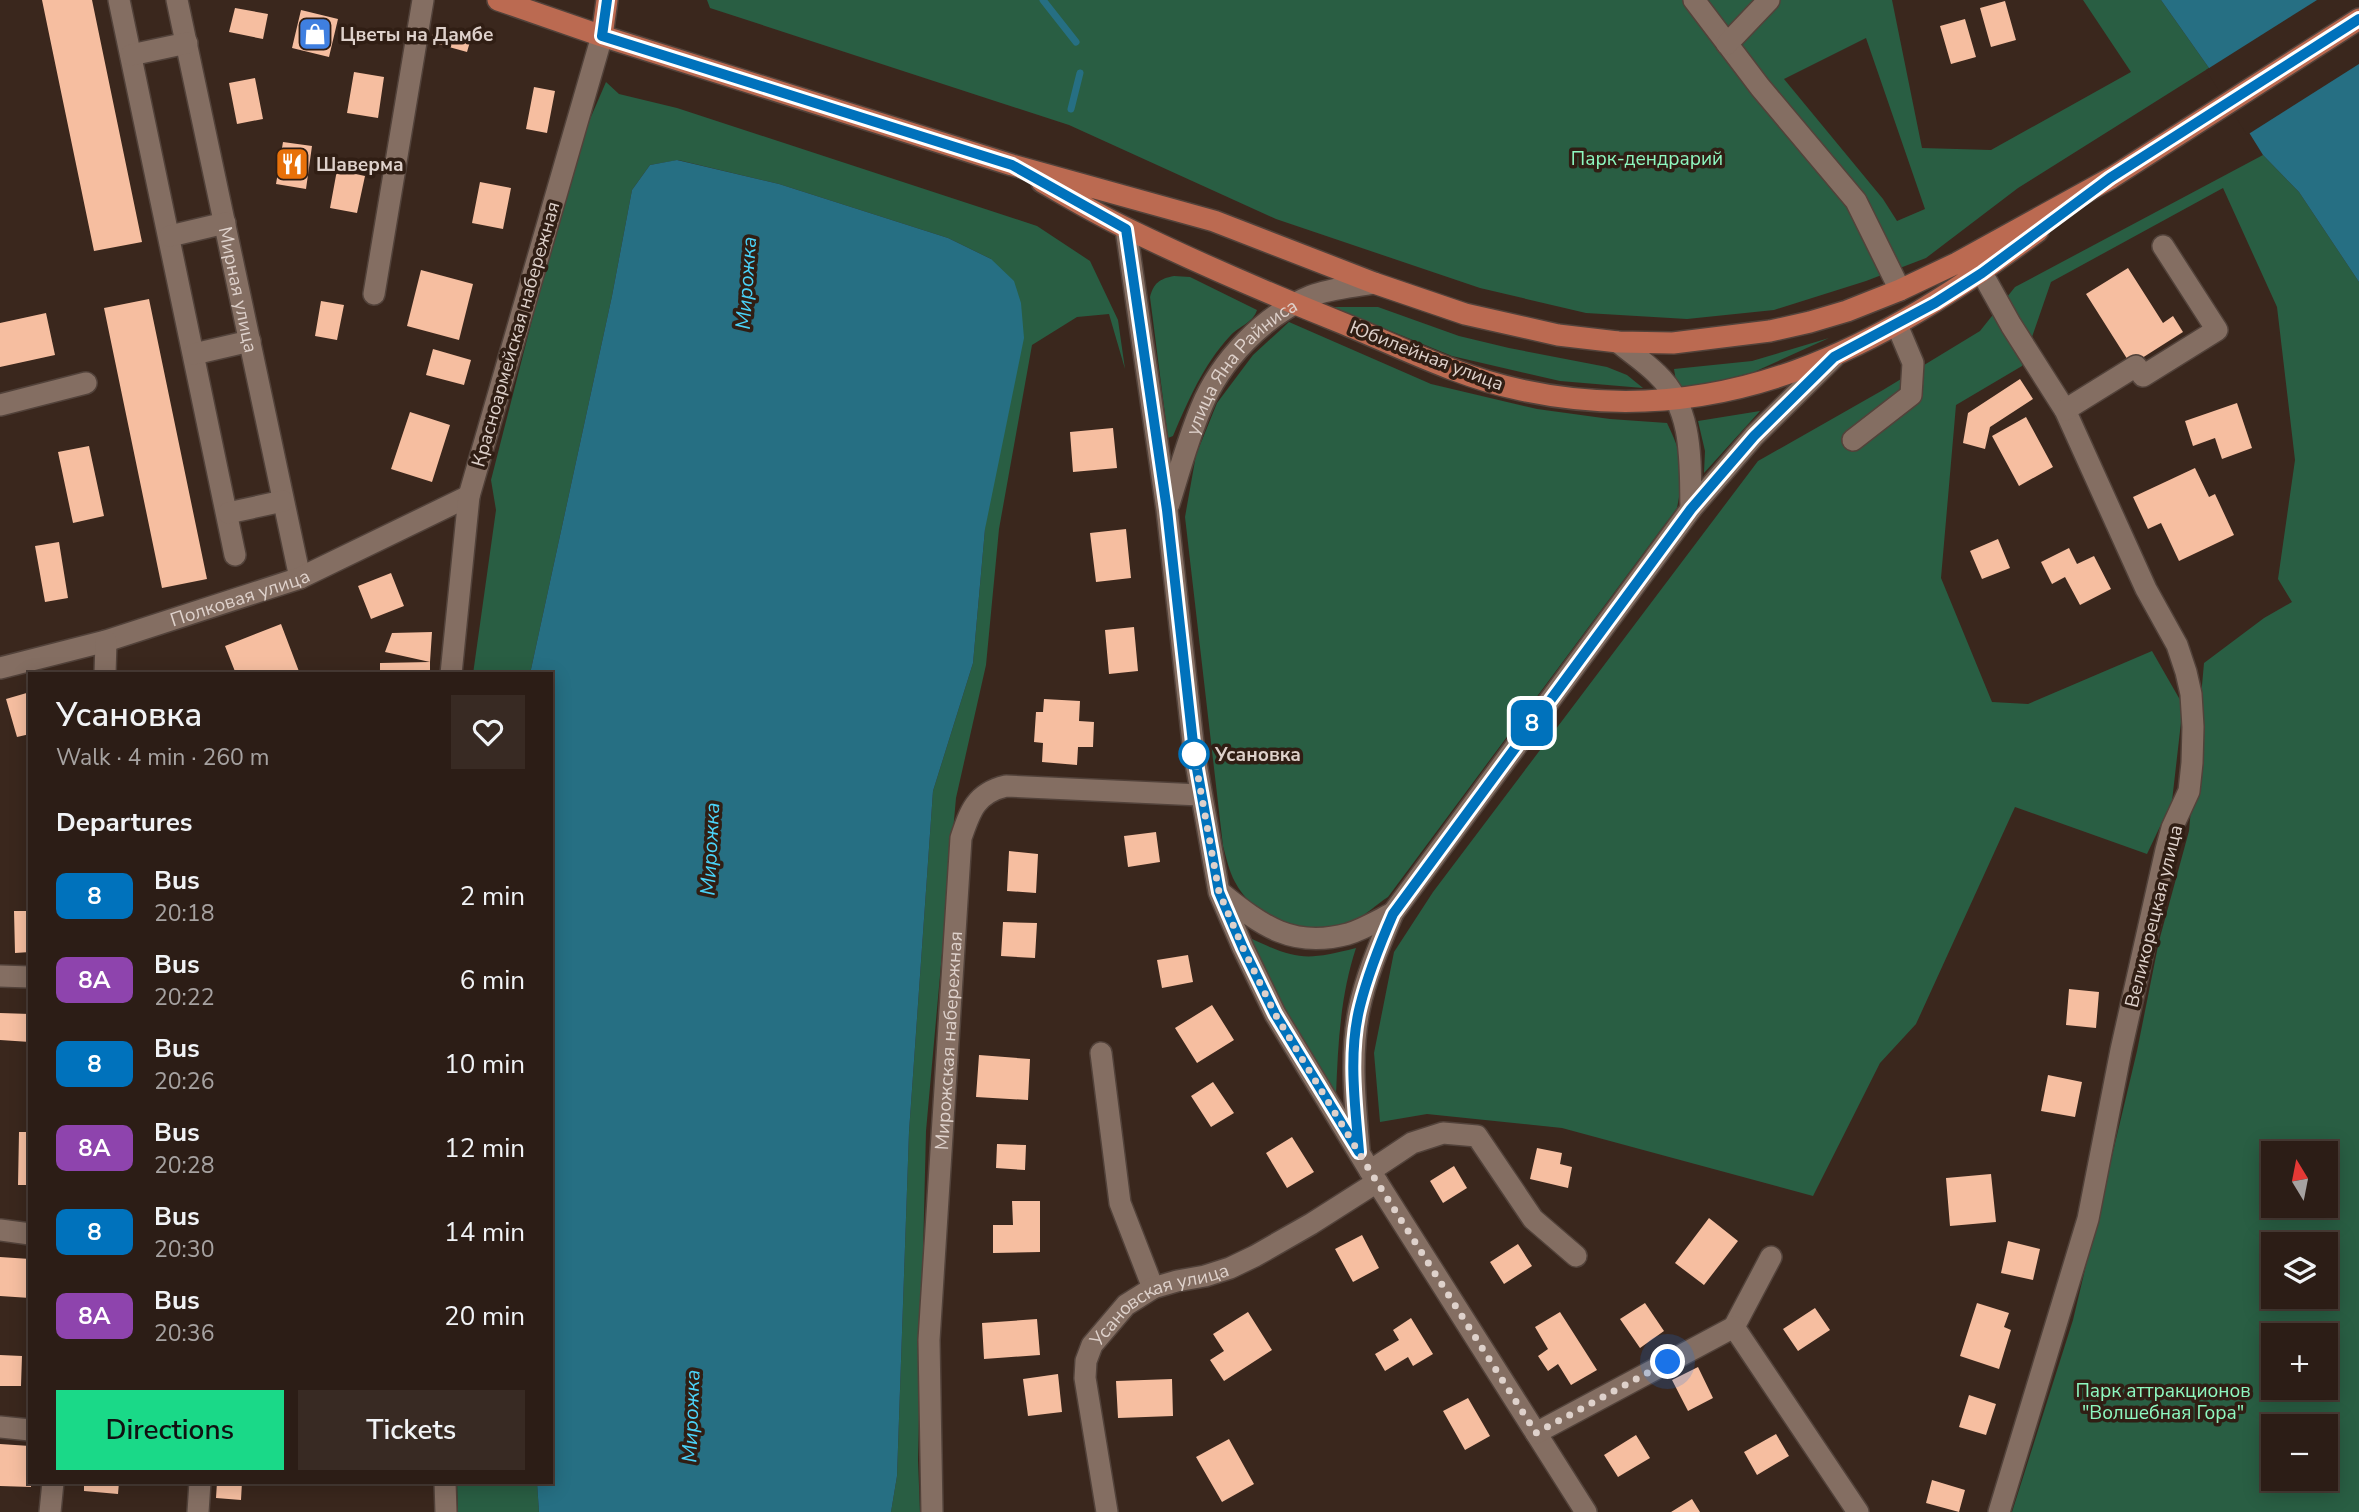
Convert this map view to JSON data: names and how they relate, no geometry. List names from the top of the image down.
{
  "streets": {
    "main road": ["Красноармейская набережная", "Юбилейная улица"],
    "street": [
      "Мирная улица",
      "улица Яна Райниса",
      "Полковая улица",
      "Великорецкая улица",
      "Мирожская набережная",
      "Усановская улица"
    ]
  },
  "crossings": [
    ["Мирная улица", "Полковая улица"],
    ["Красноармейская набережная", "Юбилейная улица"],
    ["Красноармейская набережная", "Полковая улица"],
    ["Юбилейная улица", "улица Яна Райниса"],
    ["Юбилейная улица", "Великорецкая улица"],
    ["улица Яна Райниса", "Мирожская набережная"],
    ["улица Яна Райниса", "Усановская улица"]
  ],
  "water": ["Мирожка"],
  "parks": ["Парк-дендрарий", "Парк аттракционов \"Волшебная Гора\""],
  "places": {
    "shop": ["Цветы на Дамбе"],
    "restaurant": ["Шаверма"],
    "other": ["Усановка"]
  },
  "lines": ["bus line 8"],
  "north": "top",
  "page": {
    "on_map": "8",
    "heading": [
      ["Усановка", "Walk · 4 min · 260 m"],
      "Departures"
    ],
    "list": [
      {
        "mark": "8",
        "name": "Bus",
        "note": "20:18",
        "value": "2 min"
      },
      {
        "mark": "8А",
        "name": "Bus",
        "note": "20:22",
        "value": "6 min"
      },
      {
        "mark": "8",
        "name": "Bus",
        "note": "20:26",
        "value": "10 min"
      },
      {
        "mark": "8А",
        "name": "Bus",
        "note": "20:28",
        "value": "12 min"
      },
      {
        "mark": "8",
        "name": "Bus",
        "note": "20:30",
        "value": "14 min"
      },
      {
        "mark": "8А",
        "name": "Bus",
        "note": "20:36",
        "value": "20 min"
      }
    ],
    "map_buttons": ["+", "−"],
    "buttons": ["Directions", "Tickets"]
  }
}
